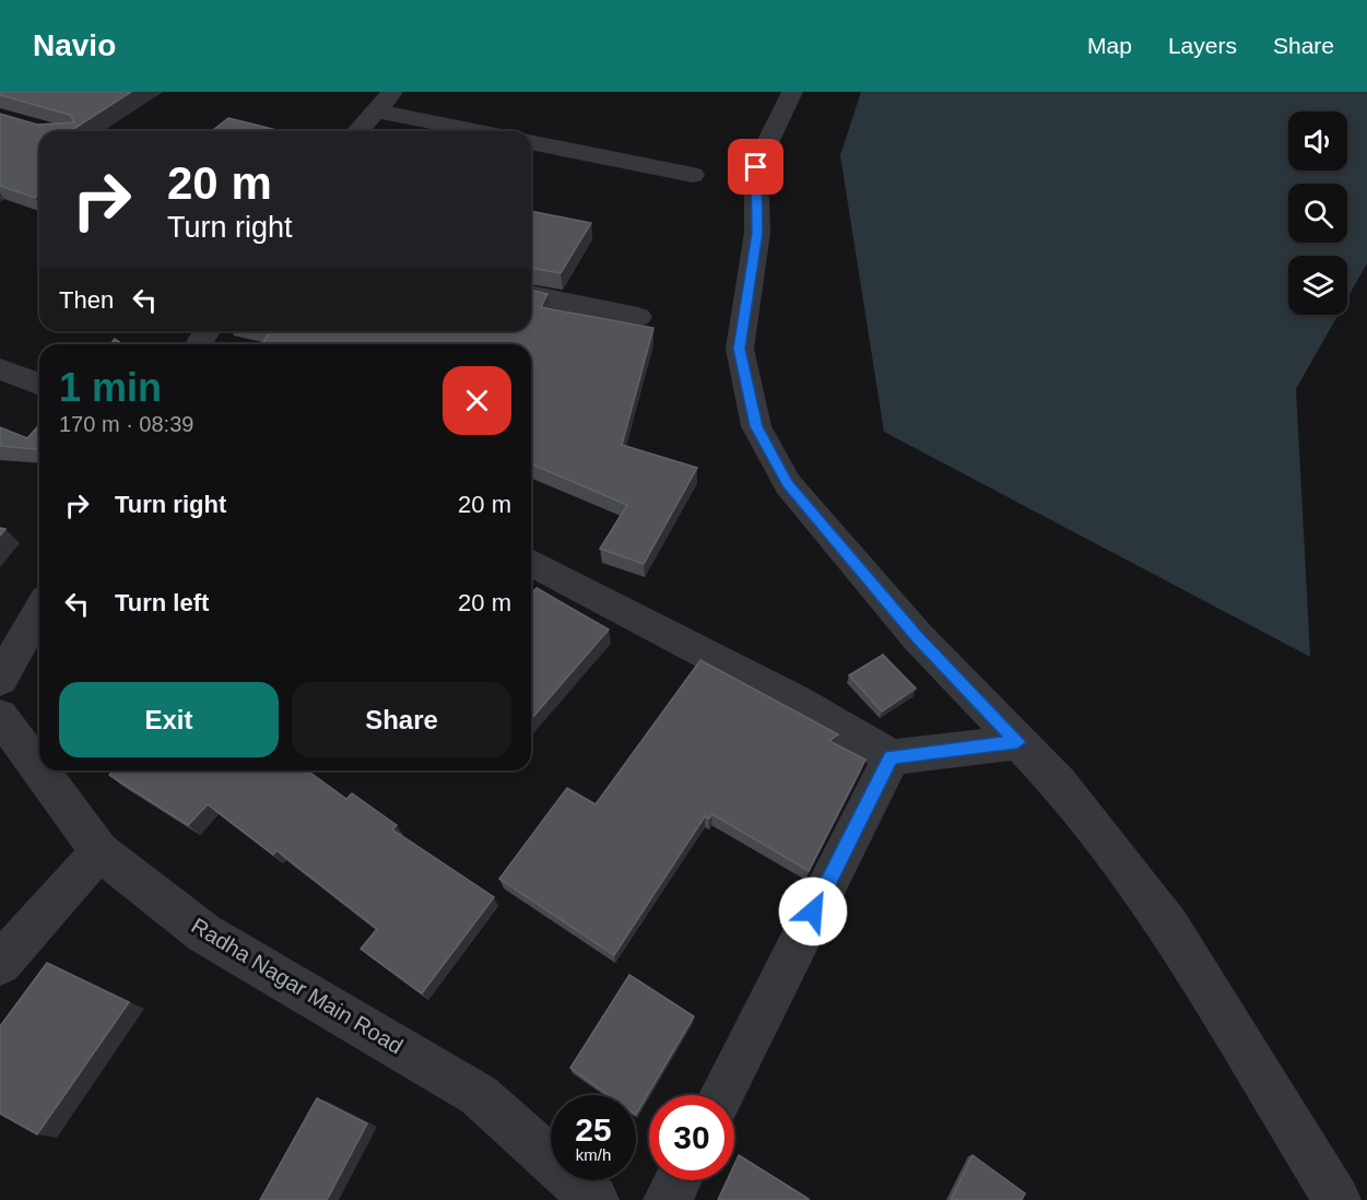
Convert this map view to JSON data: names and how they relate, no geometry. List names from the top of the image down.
{
  "streets": {
    "street": ["Radha Nagar Main Road"]
  },
  "page": {
    "header": "Navio",
    "nav": ["Map", "Layers", "Share"],
    "turn": ["20 m", "Turn right"],
    "then": "Then",
    "heading": ["1 min", "170 m · 08:39"],
    "list": [
      {
        "name": "Turn right",
        "value": "20 m"
      },
      {
        "name": "Turn left",
        "value": "20 m"
      }
    ],
    "buttons": ["Exit", "Share"],
    "speed": "25 km/h",
    "limit": "30"
  }
}
